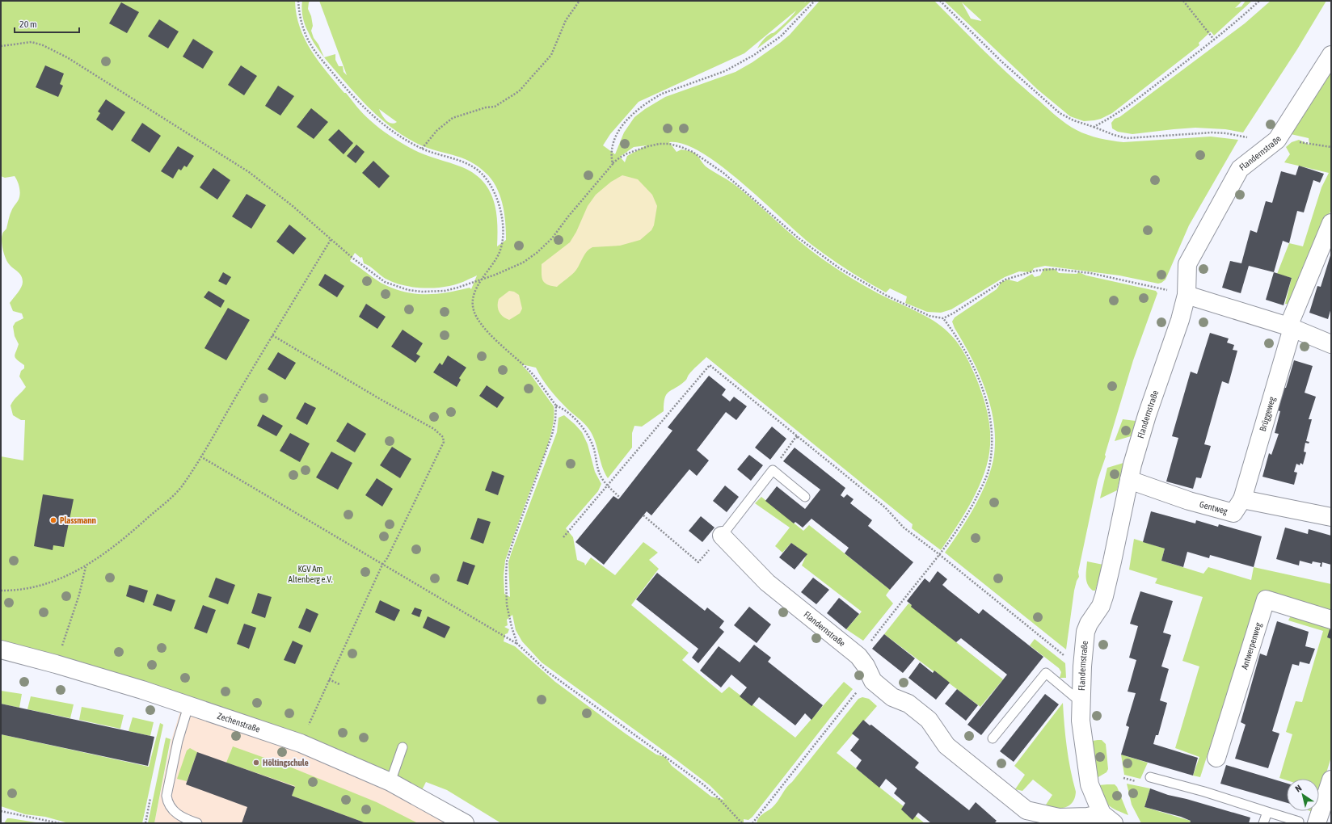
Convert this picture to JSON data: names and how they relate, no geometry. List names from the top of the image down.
{
  "streets": {
    "street": [
      "Flandernstraße",
      "Brüggeweg",
      "Gentweg",
      "Antwerpenweg",
      "Zechenstraße"
    ]
  },
  "crossings": [
    ["Flandernstraße", "Gentweg"],
    ["Brüggeweg", "Gentweg"]
  ],
  "parks": ["KGV Am Altenberg e.V."],
  "places": ["Plassmann", "Höltingschule"],
  "scale_bar": "20 m",
  "north": "top left"
}
